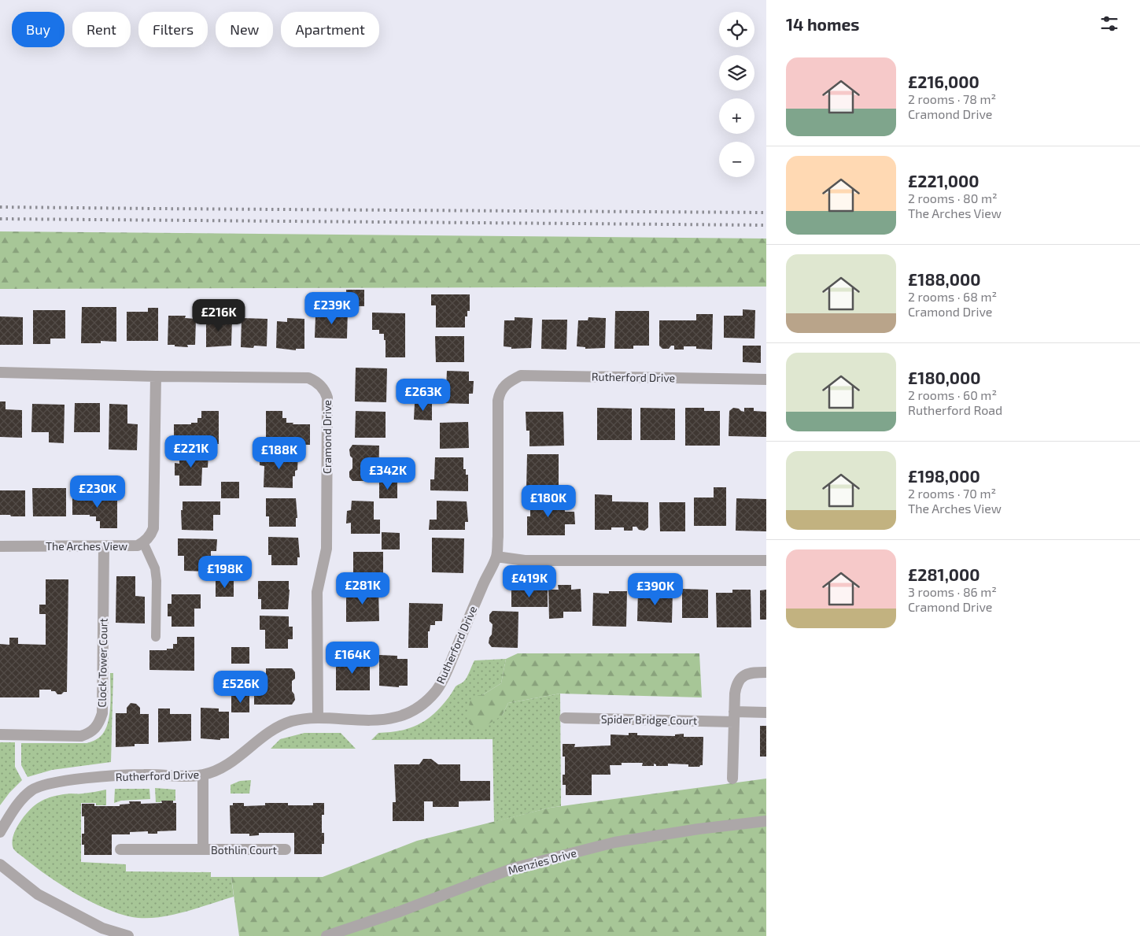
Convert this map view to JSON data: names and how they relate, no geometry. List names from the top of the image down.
{
  "streets": {
    "street": [
      "Rutherford Drive",
      "Cramond Drive",
      "The Arches View",
      "Clock Tower Court",
      "Spider Bridge Court",
      "Bothlin Court",
      "Menzies Drive"
    ]
  },
  "crossings": [
    ["Rutherford Drive", "Cramond Drive"],
    ["Rutherford Drive", "Bothlin Court"],
    ["Cramond Drive", "The Arches View"],
    ["The Arches View", "Clock Tower Court"]
  ],
  "page": {
    "heading": "14 homes",
    "map_buttons": ["+", "−"],
    "chip": [
      "Buy",
      "Rent",
      "Filters",
      "New",
      "Apartment"
    ],
    "list": [
      {
        "name": "£216,000",
        "note": "2 rooms · 78 m² · Cramond Drive"
      },
      {
        "name": "£221,000",
        "note": "2 rooms · 80 m² · The Arches View"
      },
      {
        "name": "£188,000",
        "note": "2 rooms · 68 m² · Cramond Drive"
      },
      {
        "name": "£180,000",
        "note": "2 rooms · 60 m² · Rutherford Road"
      },
      {
        "name": "£198,000",
        "note": "2 rooms · 70 m² · The Arches View"
      },
      {
        "name": "£281,000",
        "note": "3 rooms · 86 m² · Cramond Drive"
      }
    ],
    "price": [
      "£239K",
      "£216K",
      "£263K",
      "£221K",
      "£188K",
      "£342K",
      "£230K",
      "£180K",
      "£198K",
      "£419K",
      "£281K",
      "£390K",
      "£164K",
      "£526K"
    ]
  }
}
